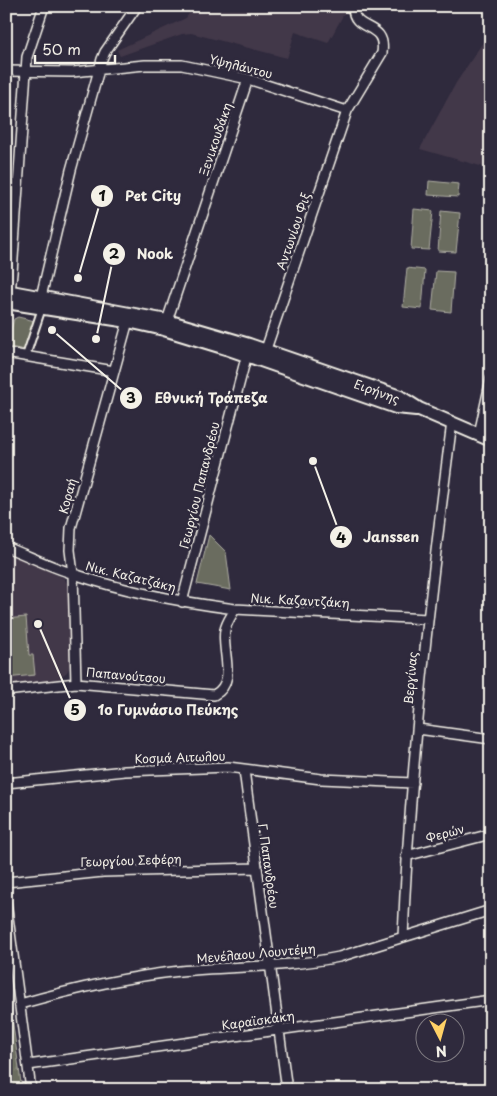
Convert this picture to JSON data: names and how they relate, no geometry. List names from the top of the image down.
{
  "streets": {
    "main road": ["Ειρήνης"],
    "street": [
      "Υψηλάντου",
      "Ξενικουδάκη",
      "Αντωνίου Φιξ",
      "Γεωργίου Παπανδρέου",
      "Κοραή",
      "Νικ. Καζατζάκη",
      "Νικ. Καζαντζάκη",
      "Παπανούτσου",
      "Βεργίνας",
      "Κοσμά Αιτωλου",
      "Φερών",
      "Γεωργίου Σεφέρη",
      "Γ. Παπανδρέου",
      "Μενέλαου Λουντέμη",
      "Καραϊσκάκη"
    ]
  },
  "crossings": [
    ["Υψηλάντου", "Ξενικουδάκη"],
    ["Υψηλάντου", "Αντωνίου Φιξ"],
    ["Ξενικουδάκη", "Ειρήνης"],
    ["Αντωνίου Φιξ", "Ειρήνης"],
    ["Ειρήνης", "Γεωργίου Παπανδρέου"],
    ["Ειρήνης", "Κοραή"],
    ["Ειρήνης", "Βεργίνας"],
    ["Γεωργίου Παπανδρέου", "Νικ. Καζατζάκη"],
    ["Κοραή", "Νικ. Καζατζάκη"],
    ["Κοραή", "Παπανούτσου"],
    ["Νικ. Καζατζάκη", "Νικ. Καζαντζάκη"],
    ["Νικ. Καζαντζάκη", "Παπανούτσου"],
    ["Νικ. Καζαντζάκη", "Βεργίνας"],
    ["Βεργίνας", "Κοσμά Αιτωλου"],
    ["Βεργίνας", "Φερών"],
    ["Βεργίνας", "Μενέλαου Λουντέμη"],
    ["Κοσμά Αιτωλου", "Γ. Παπανδρέου"],
    ["Γεωργίου Σεφέρη", "Γ. Παπανδρέου"],
    ["Γ. Παπανδρέου", "Μενέλαου Λουντέμη"],
    ["Γ. Παπανδρέου", "Καραϊσκάκη"]
  ],
  "places": [
    "Pet City",
    "Εθνική Τράπεζα",
    "Nook",
    "Janssen",
    "1o Γυμνάσιο Πεύκης"
  ],
  "scale_bar": "50 m",
  "north": "bottom"
}
